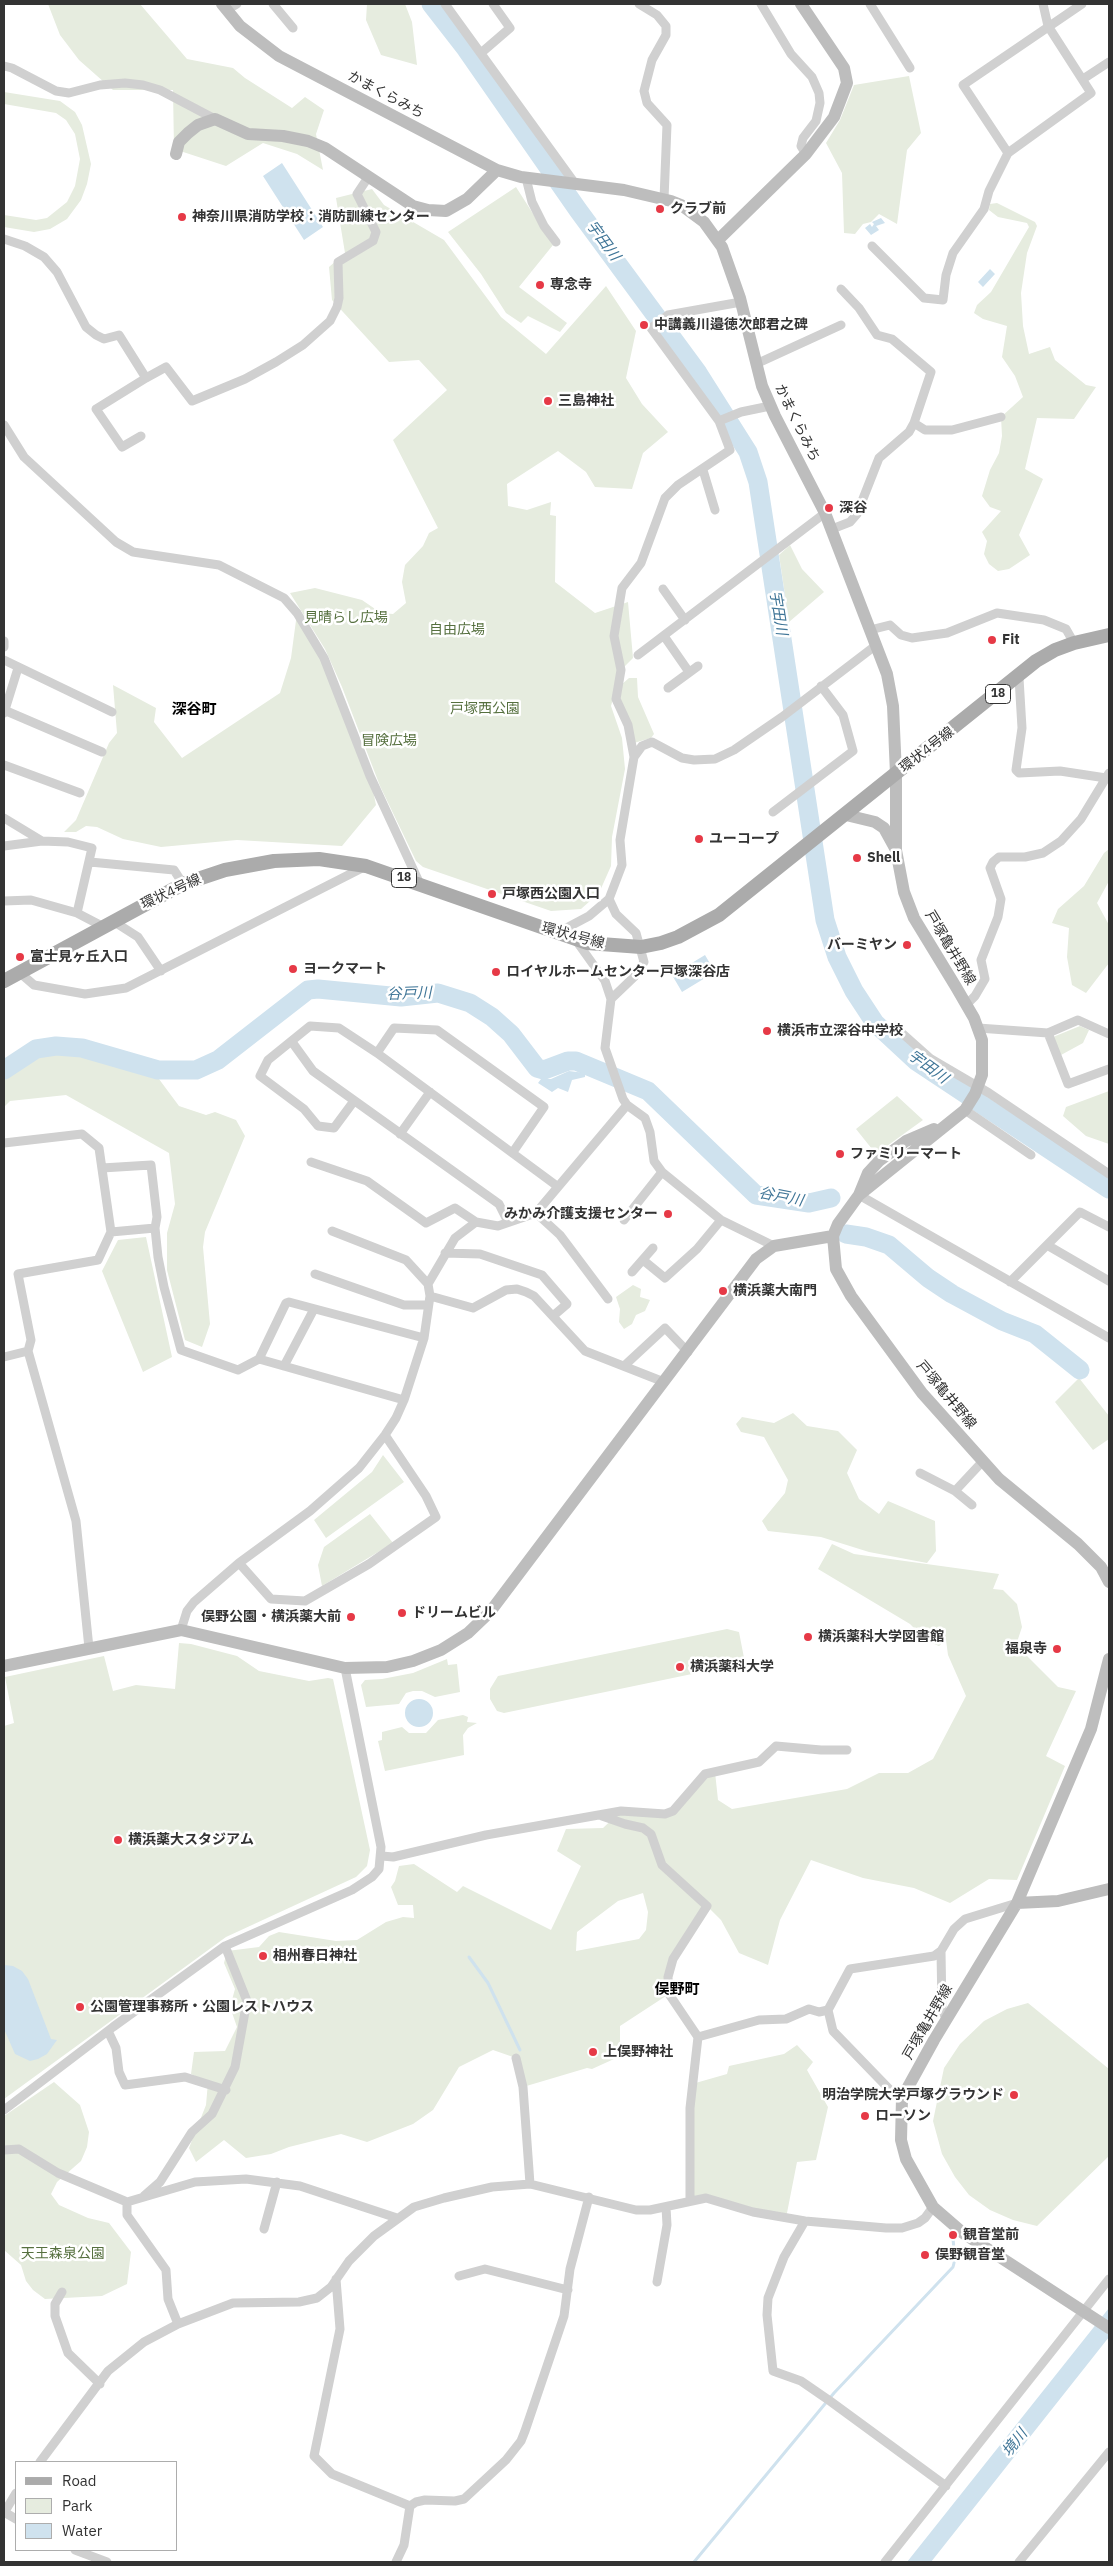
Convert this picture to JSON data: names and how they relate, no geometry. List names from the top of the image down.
{
  "streets": {
    "main road": [
      "かまくらみち",
      "18",
      "環状4号線",
      "戸塚亀井野線"
    ]
  },
  "crossings": [
    ["かまくらみち", "環状4号線"],
    ["かまくらみち", "戸塚亀井野線"],
    ["環状4号線", "戸塚亀井野線"]
  ],
  "districts": ["深谷町", "俣野町"],
  "water": ["宇田川", "谷戸川", "境川"],
  "parks": [
    "見晴らし広場",
    "自由広場",
    "戸塚西公園",
    "冒険広場",
    "天王森泉公園"
  ],
  "places": [
    "クラブ前",
    "神奈川県消防学校：消防訓練センター",
    "専念寺",
    "中講義川邉徳次郎君之碑",
    "三島神社",
    "深谷",
    "Fit",
    "ユーコープ",
    "Shell",
    "戸塚西公園入口",
    "バーミヤン",
    "富士見ヶ丘入口",
    "ヨークマート",
    "ロイヤルホームセンター戸塚深谷店",
    "横浜市立深谷中学校",
    "ファミリーマート",
    "みかみ介護支援センター",
    "横浜薬大南門",
    "ドリームビル",
    "俣野公園・横浜薬大前",
    "横浜薬科大学図書館",
    "福泉寺",
    "横浜薬科大学",
    "横浜薬大スタジアム",
    "相州春日神社",
    "公園管理事務所・公園レストハウス",
    "上俣野神社",
    "明治学院大学戸塚グラウンド",
    "ローソン",
    "観音堂前",
    "俣野観音堂"
  ],
  "legend": ["Road", "Park", "Water"]
}
